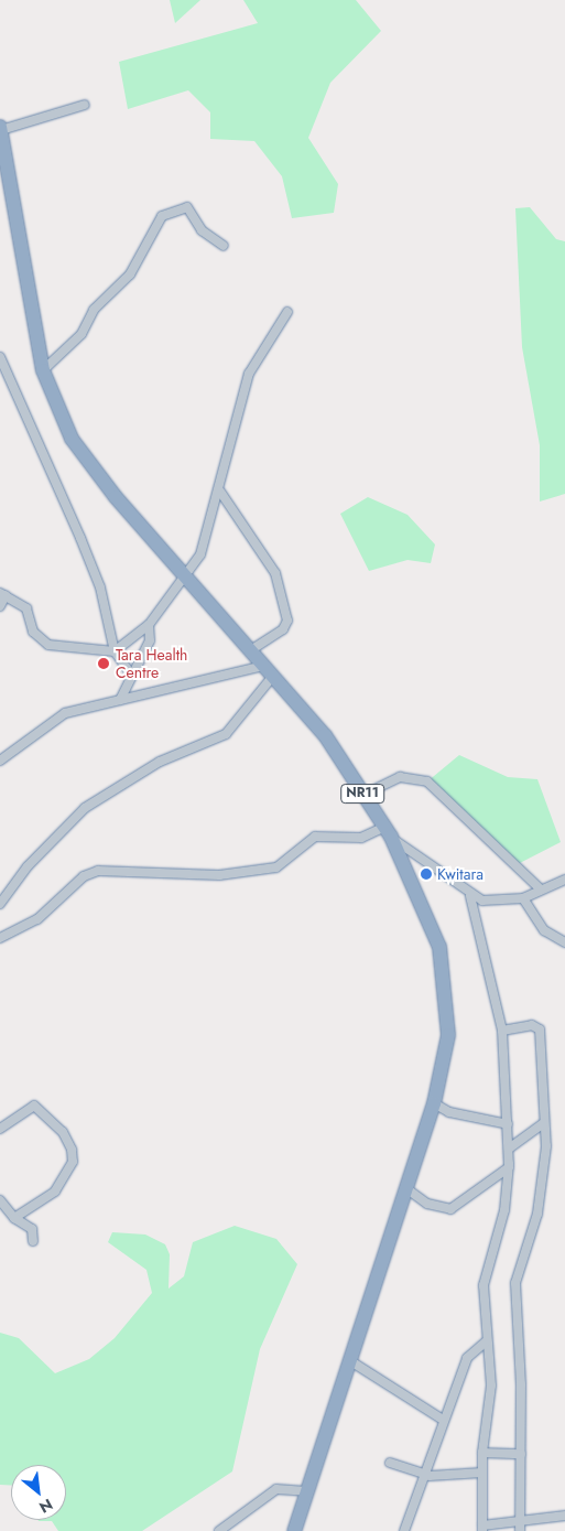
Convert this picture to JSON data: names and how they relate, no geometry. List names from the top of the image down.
{
  "streets": {
    "highway": ["NR11"]
  },
  "places": ["Tara Health Centre", "Kwitara"],
  "north": "bottom right"
}
